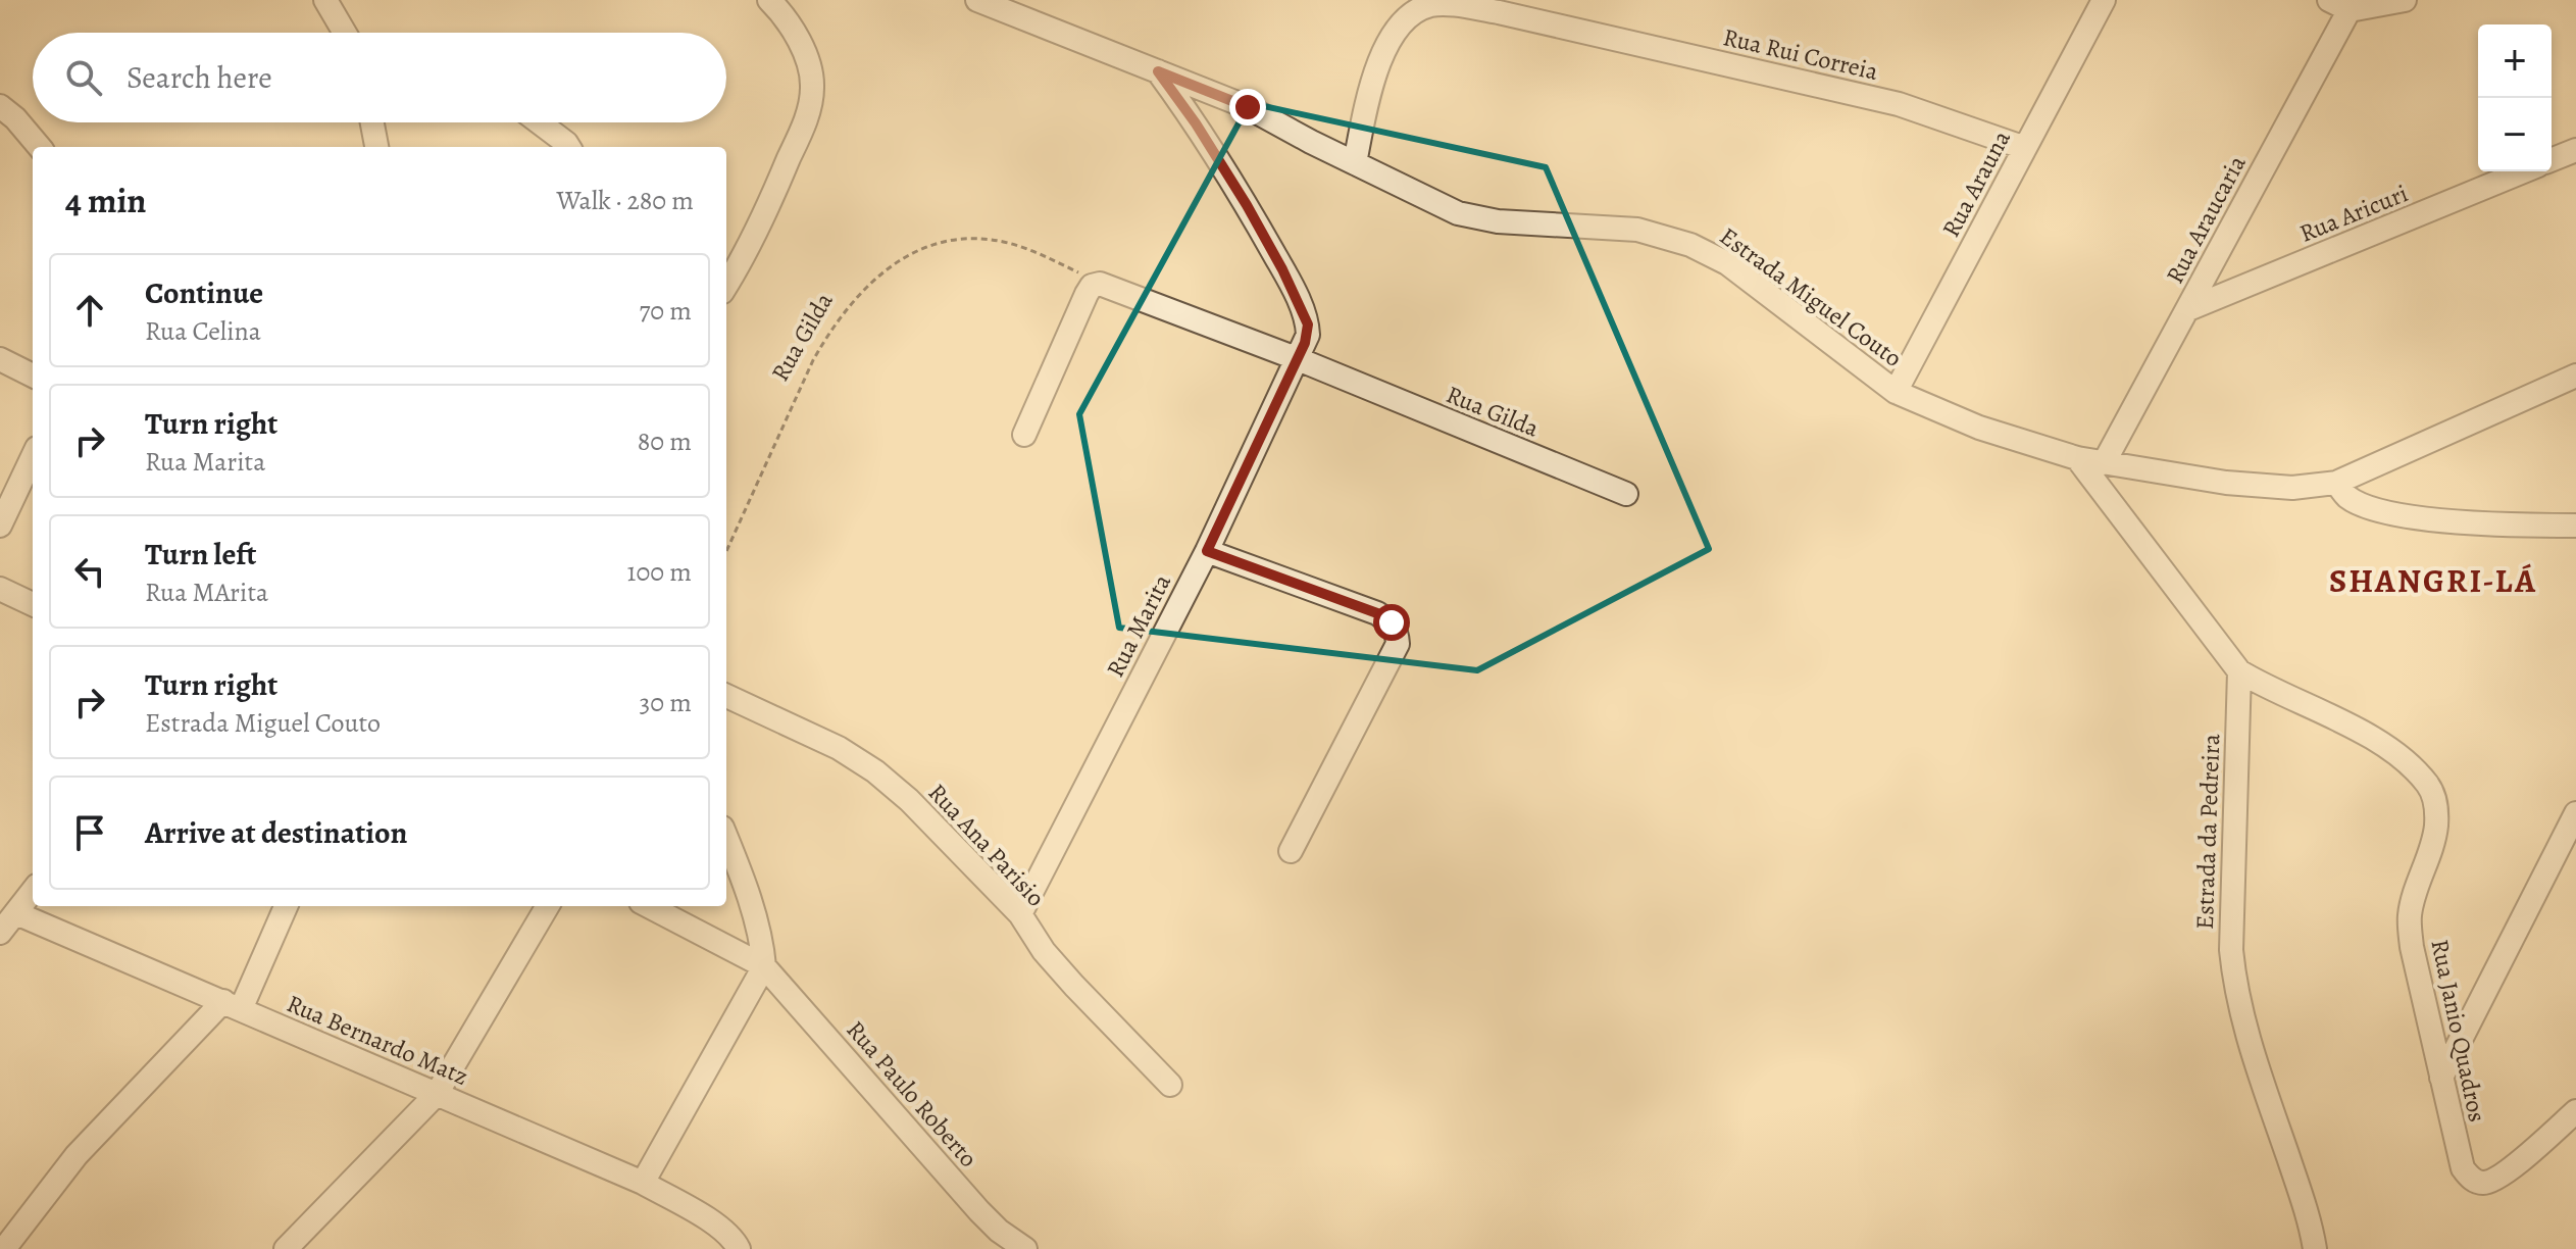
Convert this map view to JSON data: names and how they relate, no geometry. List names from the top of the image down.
{
  "streets": {
    "street": [
      "Rua Rui Correia",
      "Rua Arauna",
      "Rua Aricuri",
      "Rua Araucaria",
      "Estrada Miguel Couto",
      "Rua Gilda",
      "Rua Marita",
      "Estrada da Pedreira",
      "Rua Ana Parisio",
      "Rua Janio Quadros",
      "Rua Bernardo Matz",
      "Rua Paulo Roberto"
    ]
  },
  "crossings": [
    ["Rua Rui Correia", "Rua Arauna"],
    ["Rua Rui Correia", "Estrada Miguel Couto"],
    ["Rua Arauna", "Estrada Miguel Couto"],
    ["Rua Aricuri", "Rua Araucaria"],
    ["Rua Araucaria", "Estrada Miguel Couto"],
    ["Rua Gilda", "Rua Marita"],
    ["Rua Marita", "Rua Ana Parisio"],
    ["Estrada da Pedreira", "Rua Janio Quadros"]
  ],
  "districts": ["SHANGRI-LÁ"],
  "page": {
    "map_buttons": ["+", "−"],
    "search": "Search here",
    "heading": ["4 min", "Walk · 280 m"],
    "list": [
      ["Continue", "Rua Celina", "70 m"],
      ["Turn right", "Rua Marita", "80 m"],
      ["Turn left", "Rua MArita", "100 m"],
      ["Turn right", "Estrada Miguel Couto", "30 m"],
      "Arrive at destination"
    ]
  }
}
